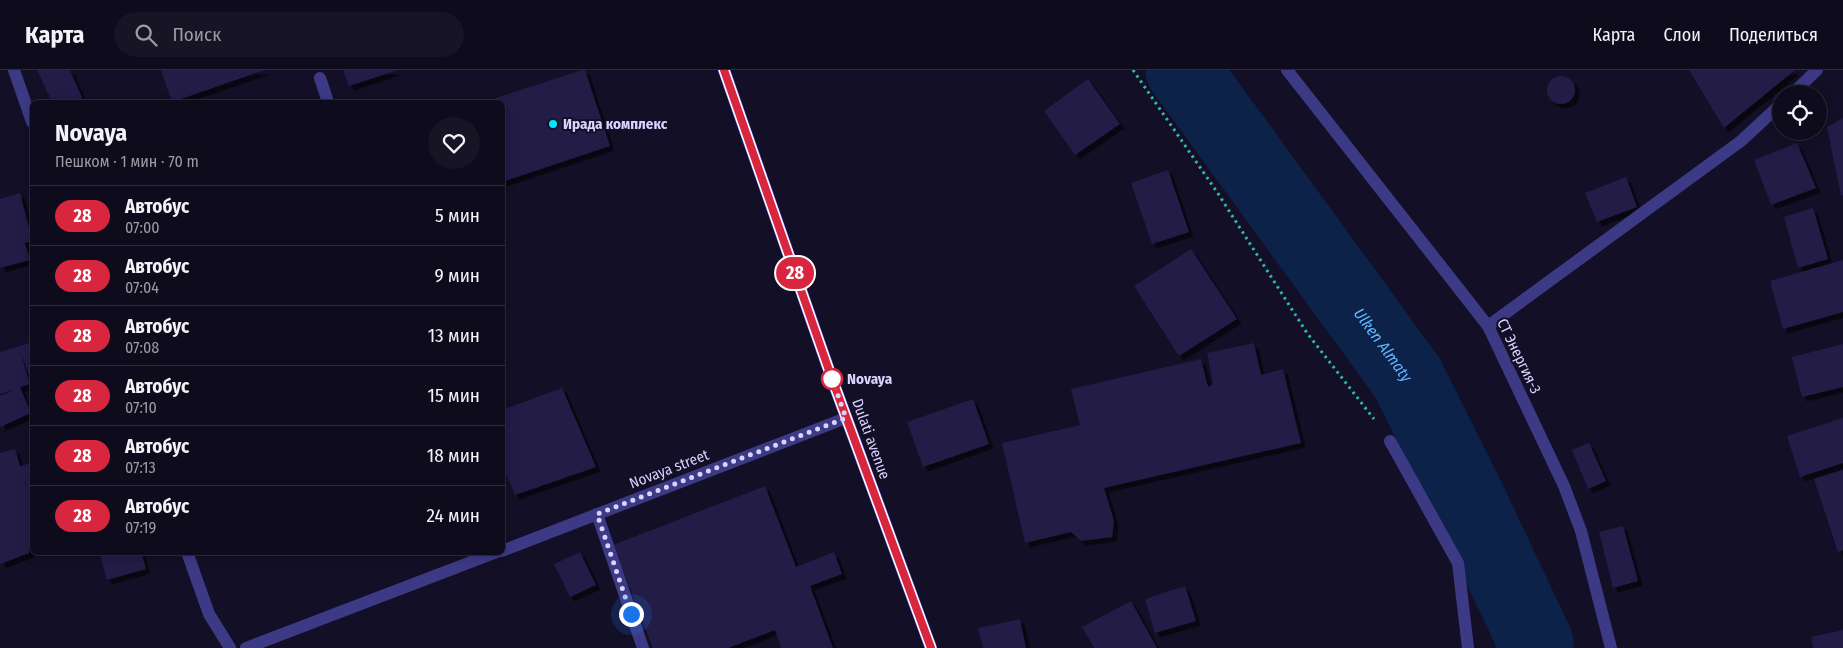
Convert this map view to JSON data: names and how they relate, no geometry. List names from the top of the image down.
{
  "streets": {
    "main road": ["Dulati avenue"],
    "street": ["СТ Энергия-3", "Novaya street"]
  },
  "crossings": [
    ["Dulati avenue", "Novaya street"]
  ],
  "water": ["Ulken Almaty"],
  "places": ["Ирада комплекс", "Novaya"],
  "lines": ["bus line 28"],
  "page": {
    "header": "Карта",
    "search": "Поиск",
    "nav": ["Карта", "Слои", "Поделиться"],
    "on_map": "28",
    "heading": ["Novaya", "Пешком · 1 мин · 70 m"],
    "list": [
      {
        "mark": "28",
        "name": "Автобус",
        "note": "07:00",
        "value": "5 мин"
      },
      {
        "mark": "28",
        "name": "Автобус",
        "note": "07:04",
        "value": "9 мин"
      },
      {
        "mark": "28",
        "name": "Автобус",
        "note": "07:08",
        "value": "13 мин"
      },
      {
        "mark": "28",
        "name": "Автобус",
        "note": "07:10",
        "value": "15 мин"
      },
      {
        "mark": "28",
        "name": "Автобус",
        "note": "07:13",
        "value": "18 мин"
      },
      {
        "mark": "28",
        "name": "Автобус",
        "note": "07:19",
        "value": "24 мин"
      }
    ]
  }
}
